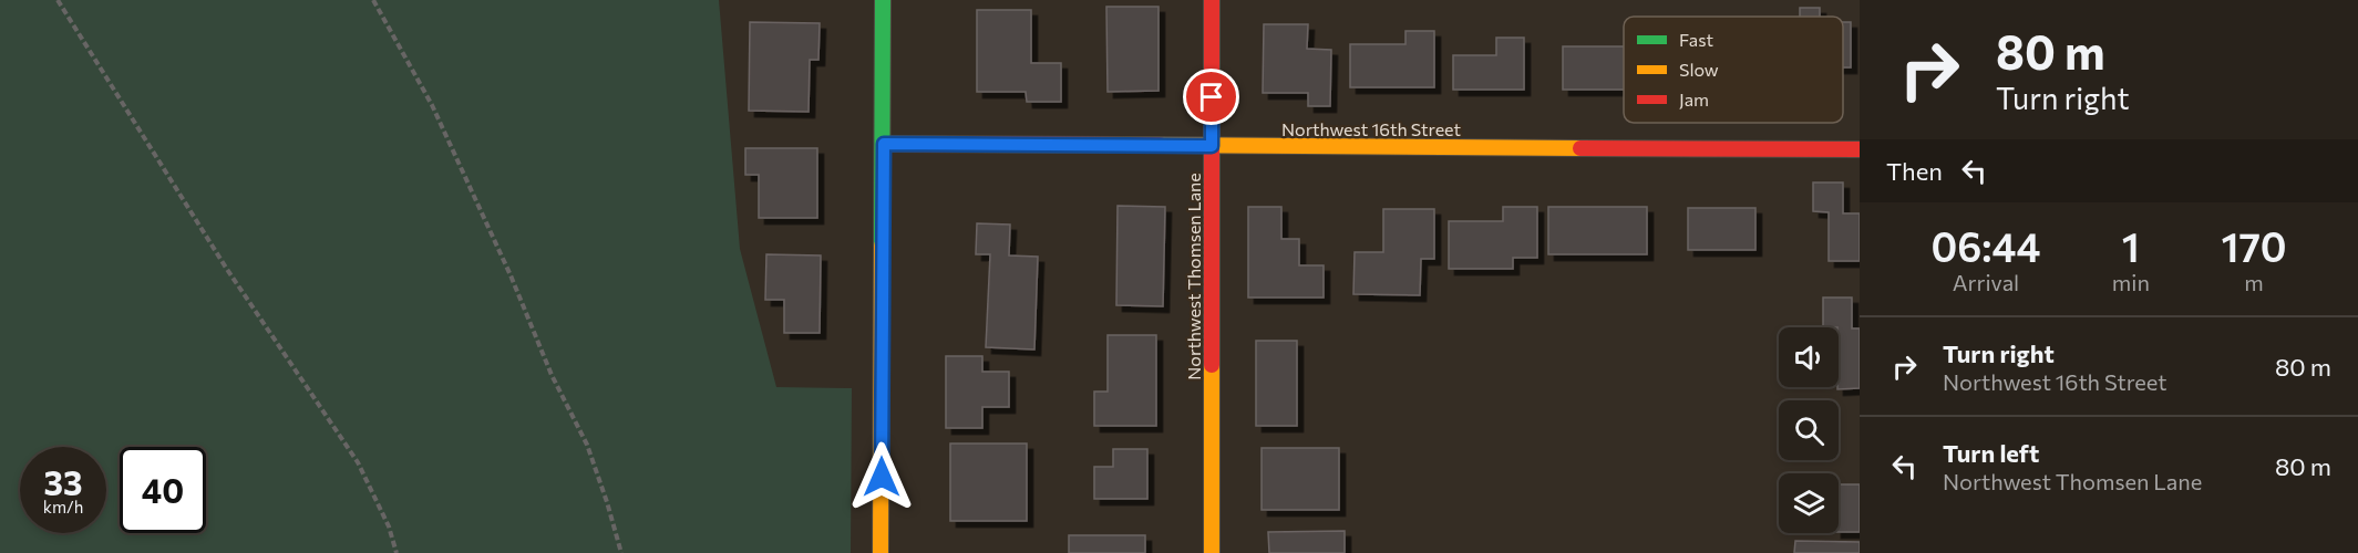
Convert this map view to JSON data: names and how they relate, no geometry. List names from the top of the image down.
{
  "streets": {
    "street": ["Northwest 16th Street", "Northwest Thomsen Lane"]
  },
  "crossings": [
    ["Northwest 16th Street", "Northwest Thomsen Lane"]
  ],
  "legend": ["Fast", "Slow", "Jam"],
  "page": {
    "turn": ["80 m", "Turn right"],
    "then": "Then",
    "eta": [
      "06:44",
      "Arrival",
      "1",
      "min",
      "170",
      "m"
    ],
    "list": [
      {
        "name": "Turn right",
        "note": "Northwest 16th Street",
        "value": "80 m"
      },
      {
        "name": "Turn left",
        "note": "Northwest Thomsen Lane",
        "value": "80 m"
      }
    ],
    "speed": "33 km/h",
    "limit": "40"
  }
}
